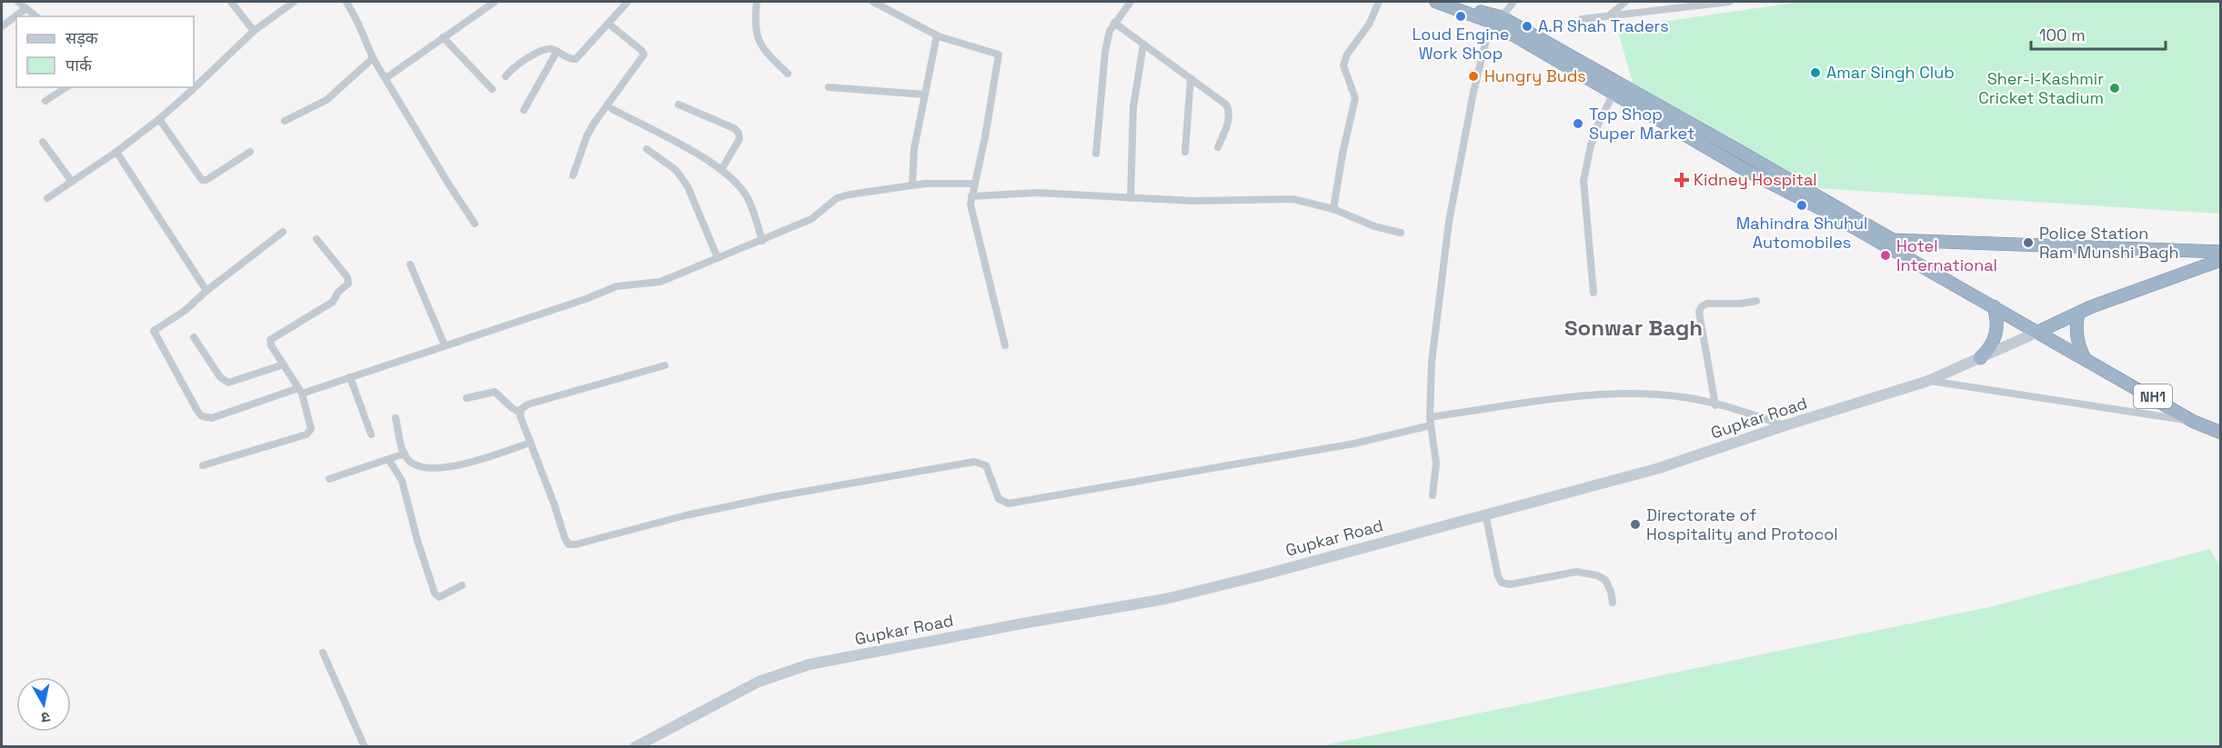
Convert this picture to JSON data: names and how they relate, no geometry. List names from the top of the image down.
{
  "streets": {
    "highway": ["NH1"],
    "main road": ["Gupkar Road"]
  },
  "crossings": [
    ["NH1", "Gupkar Road"]
  ],
  "districts": ["Sonwar Bagh"],
  "places": {
    "other": [
      "Loud Engine Work Shop",
      "A.R Shah Traders",
      "Amar Singh Club",
      "Hungry Buds",
      "Sher-i-Kashmir Cricket Stadium",
      "Top Shop Super Market",
      "Mahindra Shuhul Automobiles",
      "Police Station Ram Munshi Bagh",
      "Hotel International",
      "Directorate of Hospitality and Protocol"
    ],
    "health": ["Kidney Hospital"]
  },
  "legend": ["सड़क", "पार्क"],
  "scale_bar": "100 m",
  "north": "bottom"
}
